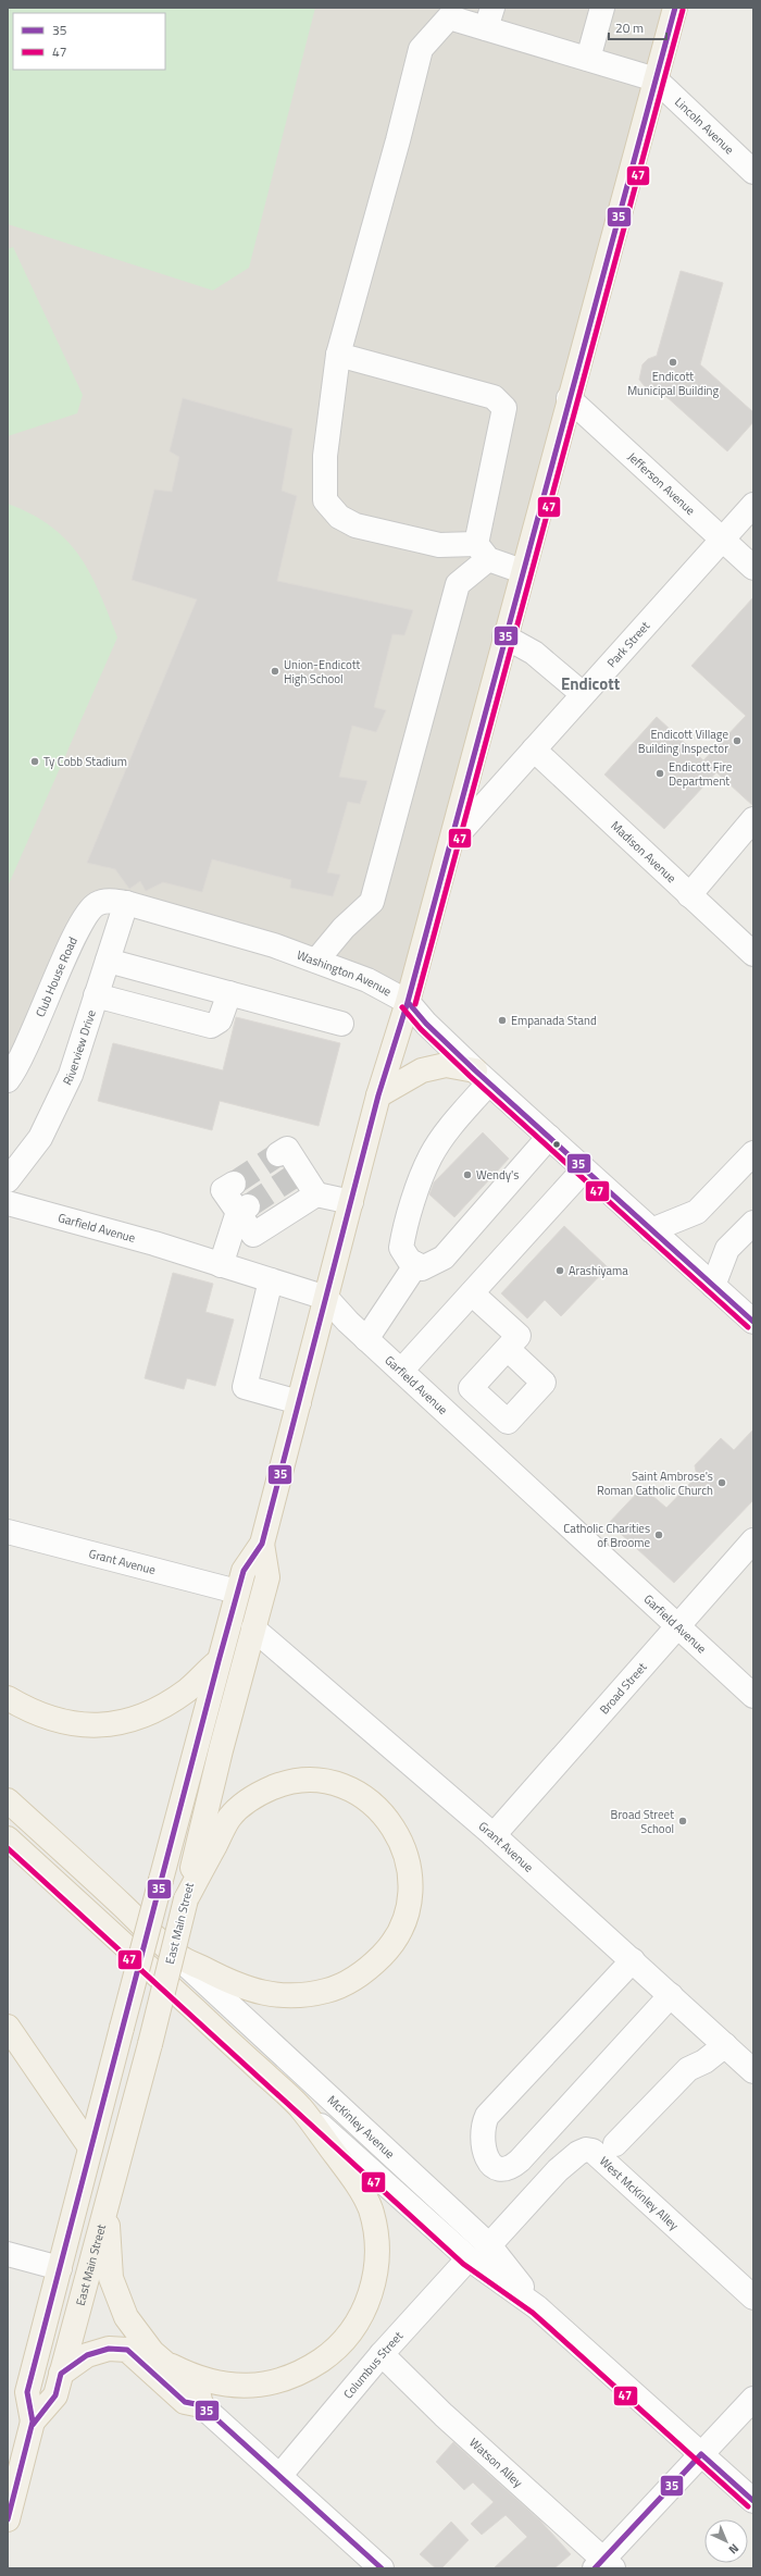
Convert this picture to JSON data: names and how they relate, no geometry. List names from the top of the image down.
{
  "streets": {
    "main road": ["East Main Street"],
    "street": [
      "Lincoln Avenue",
      "Jefferson Avenue",
      "Park Street",
      "Madison Avenue",
      "Washington Avenue",
      "Club House Road",
      "Riverview Drive",
      "Garfield Avenue",
      "Grant Avenue",
      "Broad Street",
      "McKinley Avenue",
      "West McKinley Alley",
      "Columbus Street",
      "Watson Alley"
    ]
  },
  "crossings": [
    ["Lincoln Avenue", "East Main Street"],
    ["Jefferson Avenue", "Park Street"],
    ["Jefferson Avenue", "East Main Street"],
    ["Park Street", "Madison Avenue"],
    ["Park Street", "East Main Street"],
    ["Washington Avenue", "Club House Road"],
    ["Washington Avenue", "Riverview Drive"],
    ["Washington Avenue", "East Main Street"],
    ["Club House Road", "Riverview Drive"],
    ["Garfield Avenue", "Broad Street"],
    ["Garfield Avenue", "East Main Street"],
    ["Grant Avenue", "Broad Street"],
    ["Grant Avenue", "East Main Street"],
    ["McKinley Avenue", "West McKinley Alley"],
    ["McKinley Avenue", "Columbus Street"],
    ["Columbus Street", "Watson Alley"]
  ],
  "districts": ["Endicott"],
  "places": [
    "Endicott Municipal Building",
    "Union-Endicott High School",
    "Endicott Village Building Inspector",
    "Ty Cobb Stadium",
    "Endicott Fire Department",
    "Empanada Stand",
    "Wendy's",
    "Arashiyama",
    "Saint Ambrose's Roman Catholic Church",
    "Catholic Charities of Broome",
    "Broad Street School"
  ],
  "lines": ["transit line 35", "transit line 47"],
  "legend": ["35", "47"],
  "scale_bar": "20 m",
  "north": "bottom right"
}
